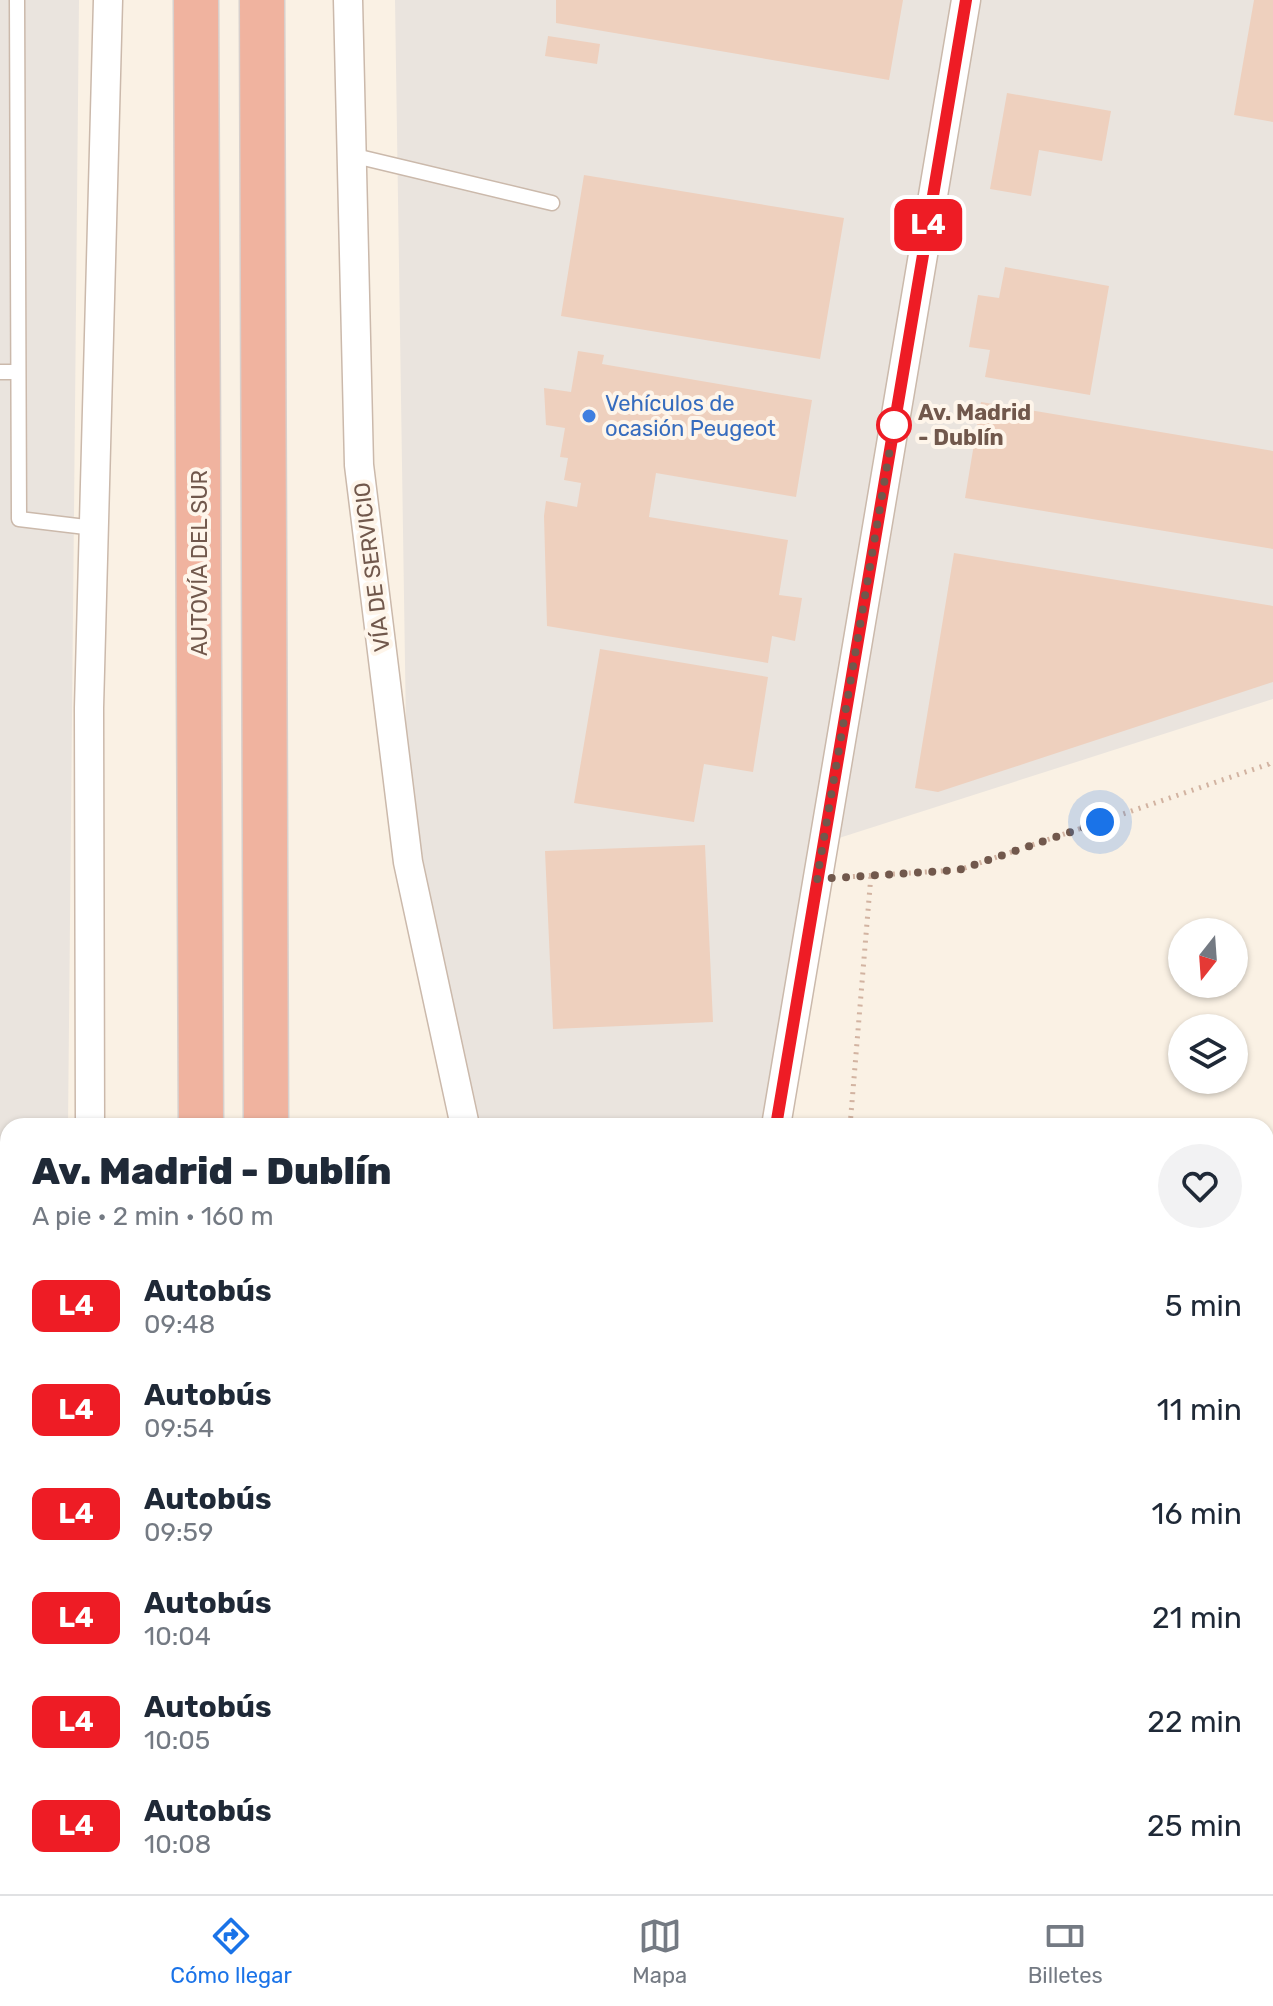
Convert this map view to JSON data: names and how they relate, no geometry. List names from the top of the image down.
{
  "streets": {
    "highway": ["AUTOVÍA DEL SUR"],
    "street": ["VÍA DE SERVICIO"]
  },
  "places": ["Vehículos de ocasión Peugeot", "Av. Madrid - Dublín"],
  "lines": ["bus line L4"],
  "north": "bottom",
  "page": {
    "on_map": "L4",
    "heading": ["Av. Madrid - Dublín", "A pie · 2 min · 160 m"],
    "list": [
      {
        "mark": "L4",
        "name": "Autobús",
        "note": "09:48",
        "value": "5 min"
      },
      {
        "mark": "L4",
        "name": "Autobús",
        "note": "09:54",
        "value": "11 min"
      },
      {
        "mark": "L4",
        "name": "Autobús",
        "note": "09:59",
        "value": "16 min"
      },
      {
        "mark": "L4",
        "name": "Autobús",
        "note": "10:04",
        "value": "21 min"
      },
      {
        "mark": "L4",
        "name": "Autobús",
        "note": "10:05",
        "value": "22 min"
      },
      {
        "mark": "L4",
        "name": "Autobús",
        "note": "10:08",
        "value": "25 min"
      }
    ],
    "tabs": ["Cómo llegar", "Mapa", "Billetes"]
  }
}
